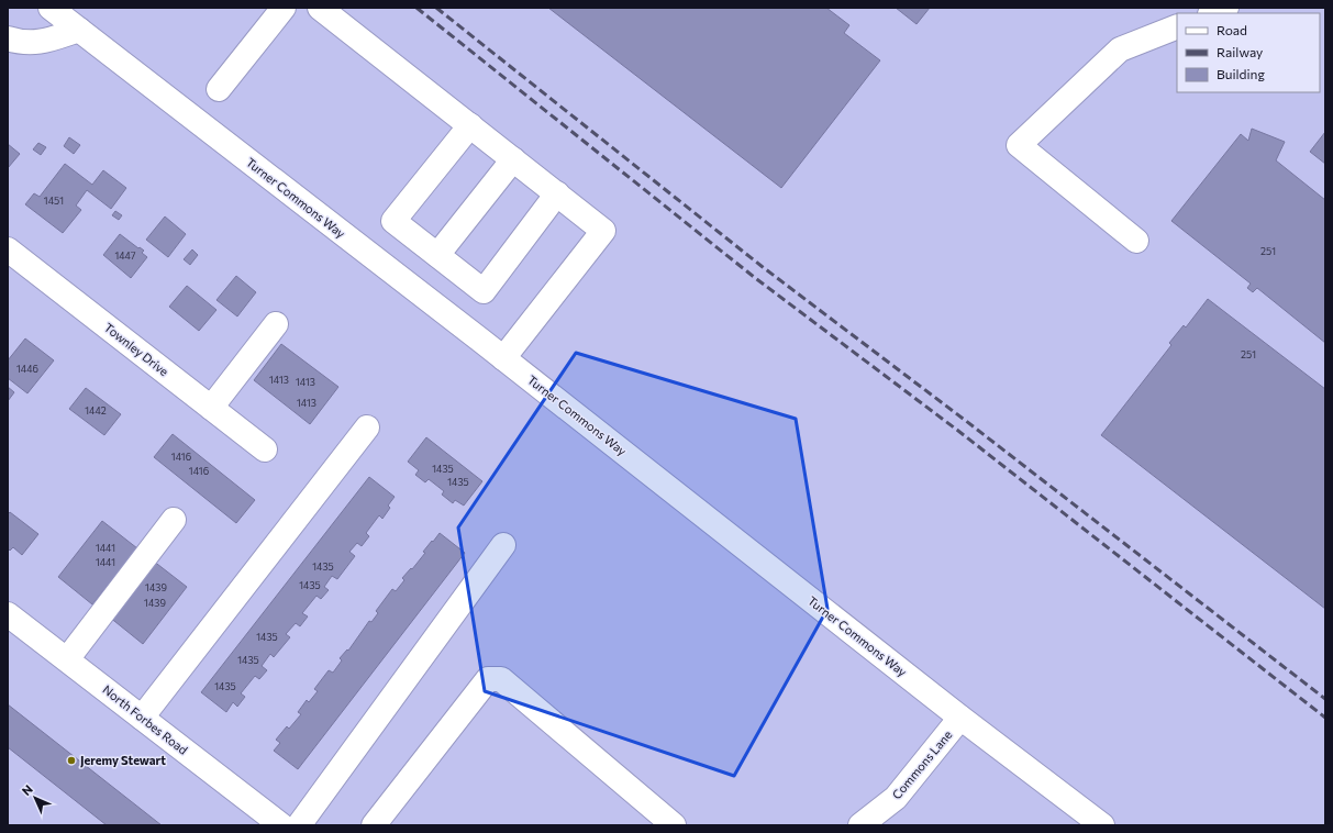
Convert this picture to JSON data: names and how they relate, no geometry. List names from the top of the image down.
{
  "streets": {
    "street": [
      "Turner Commons Way",
      "Townley Drive",
      "North Forbes Road",
      "Commons Lane"
    ]
  },
  "crossings": [
    ["Turner Commons Way", "Commons Lane"]
  ],
  "places": ["Jeremy Stewart"],
  "house_numbers": [
    "1451",
    "251",
    "1447",
    "251",
    "1446",
    "1413",
    "1413",
    "1413",
    "1442",
    "1416",
    "1435",
    "1416",
    "1435",
    "1441",
    "1441",
    "1435",
    "1435",
    "1439",
    "1439",
    "1435",
    "1435",
    "1435"
  ],
  "legend": ["Road", "Railway", "Building"],
  "north": "top left"
}
